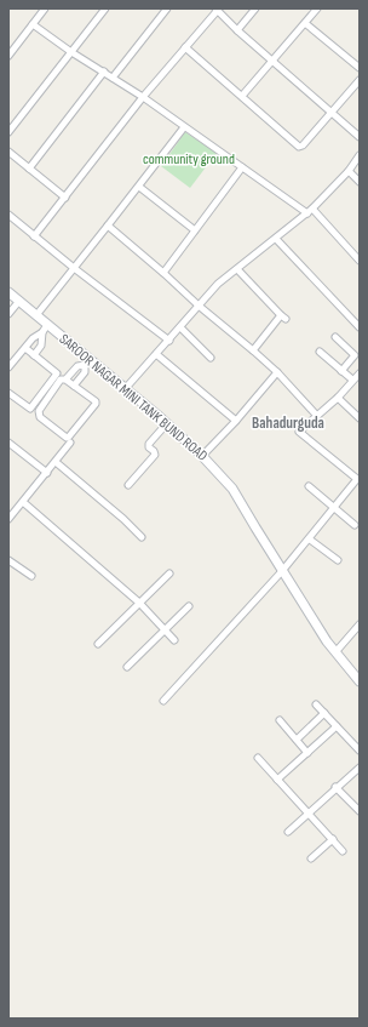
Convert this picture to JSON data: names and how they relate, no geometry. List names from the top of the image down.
{
  "streets": {
    "main road": ["SAROOR NAGAR MINI TANK BUND ROAD"]
  },
  "districts": ["Bahadurguda"],
  "parks": ["community ground"]
}
